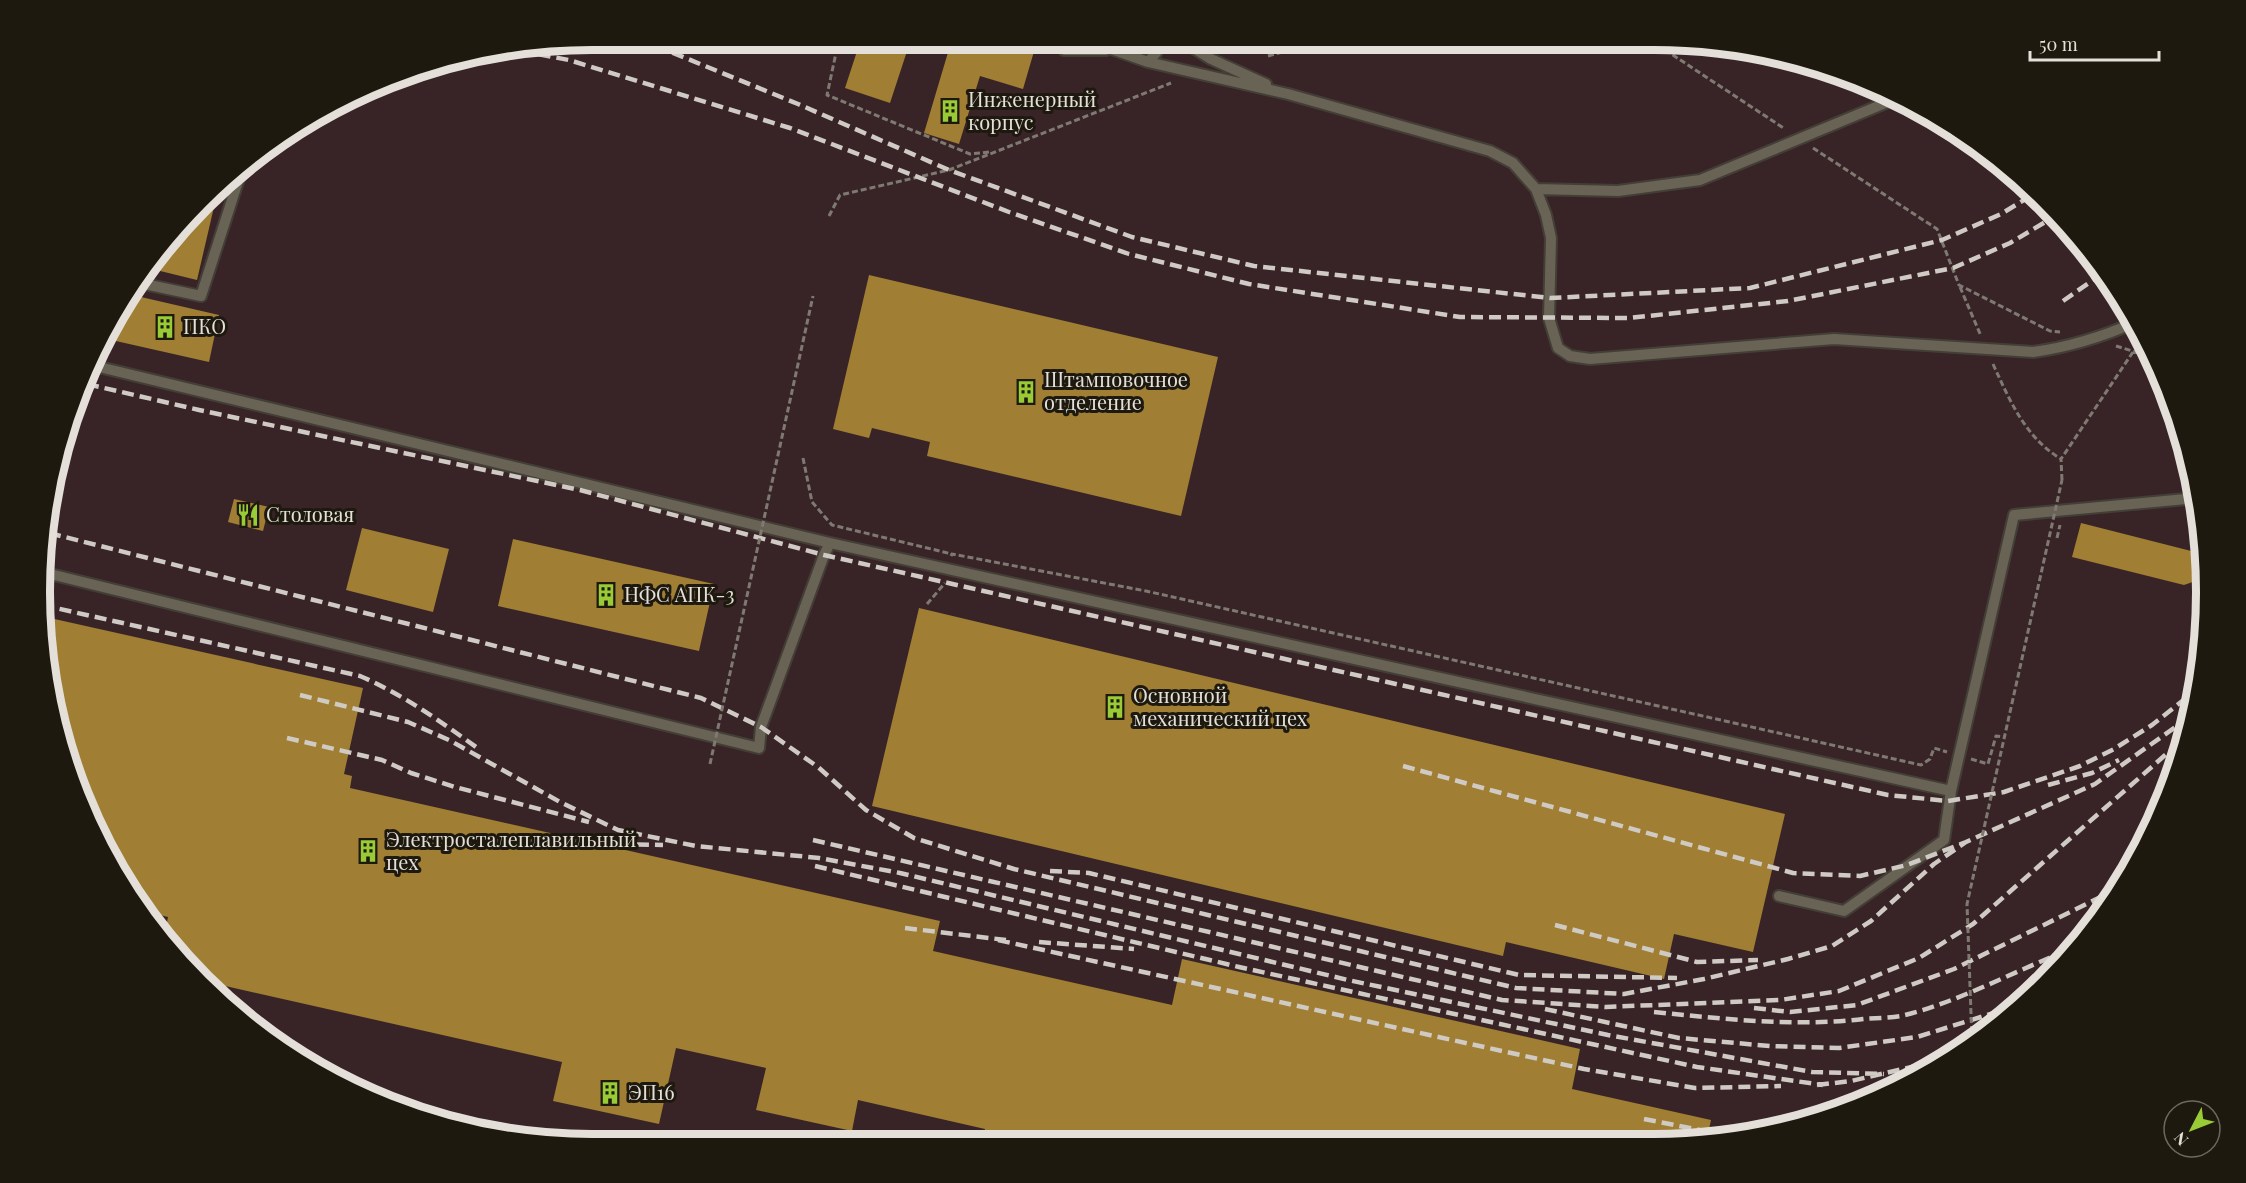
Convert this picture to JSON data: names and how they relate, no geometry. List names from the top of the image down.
{
  "places": {
    "building": [
      "Инженерный корпус",
      "ПКО",
      "Штамповочное отделение",
      "НФС АПК-3",
      "Основной механический цех",
      "Электросталеплавильный цех",
      "ЭП16"
    ],
    "restaurant": ["Столовая"]
  },
  "scale_bar": "50 m",
  "north": "bottom left"
}
